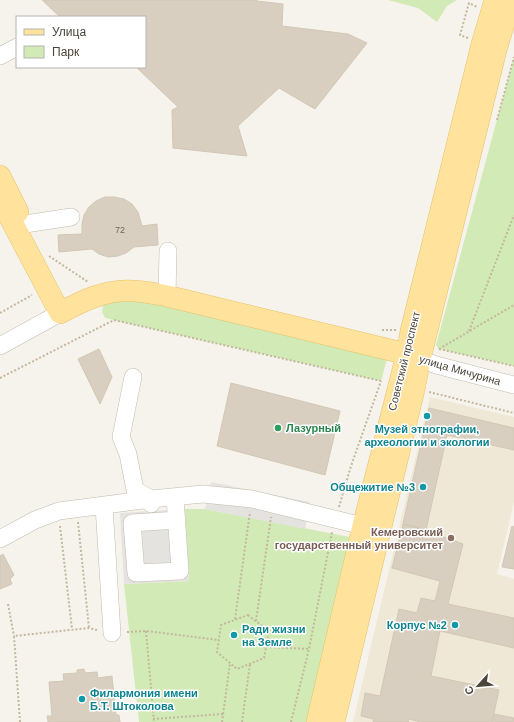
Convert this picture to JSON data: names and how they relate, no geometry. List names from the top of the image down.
{
  "streets": {
    "main road": ["Советский проспект"],
    "street": ["улица Мичурина"]
  },
  "crossings": [
    ["Советский проспект", "улица Мичурина"]
  ],
  "places": [
    "Музей этнографии, археологии и экологии",
    "Лазурный",
    "Общежитие №3",
    "Кемеровский государственный университет",
    "Корпус №2",
    "Ради жизни на Земле",
    "Филармония имени Б.Т. Штоколова"
  ],
  "house_numbers": ["72"],
  "legend": ["Улица", "Парк"],
  "north": "bottom left"
}
